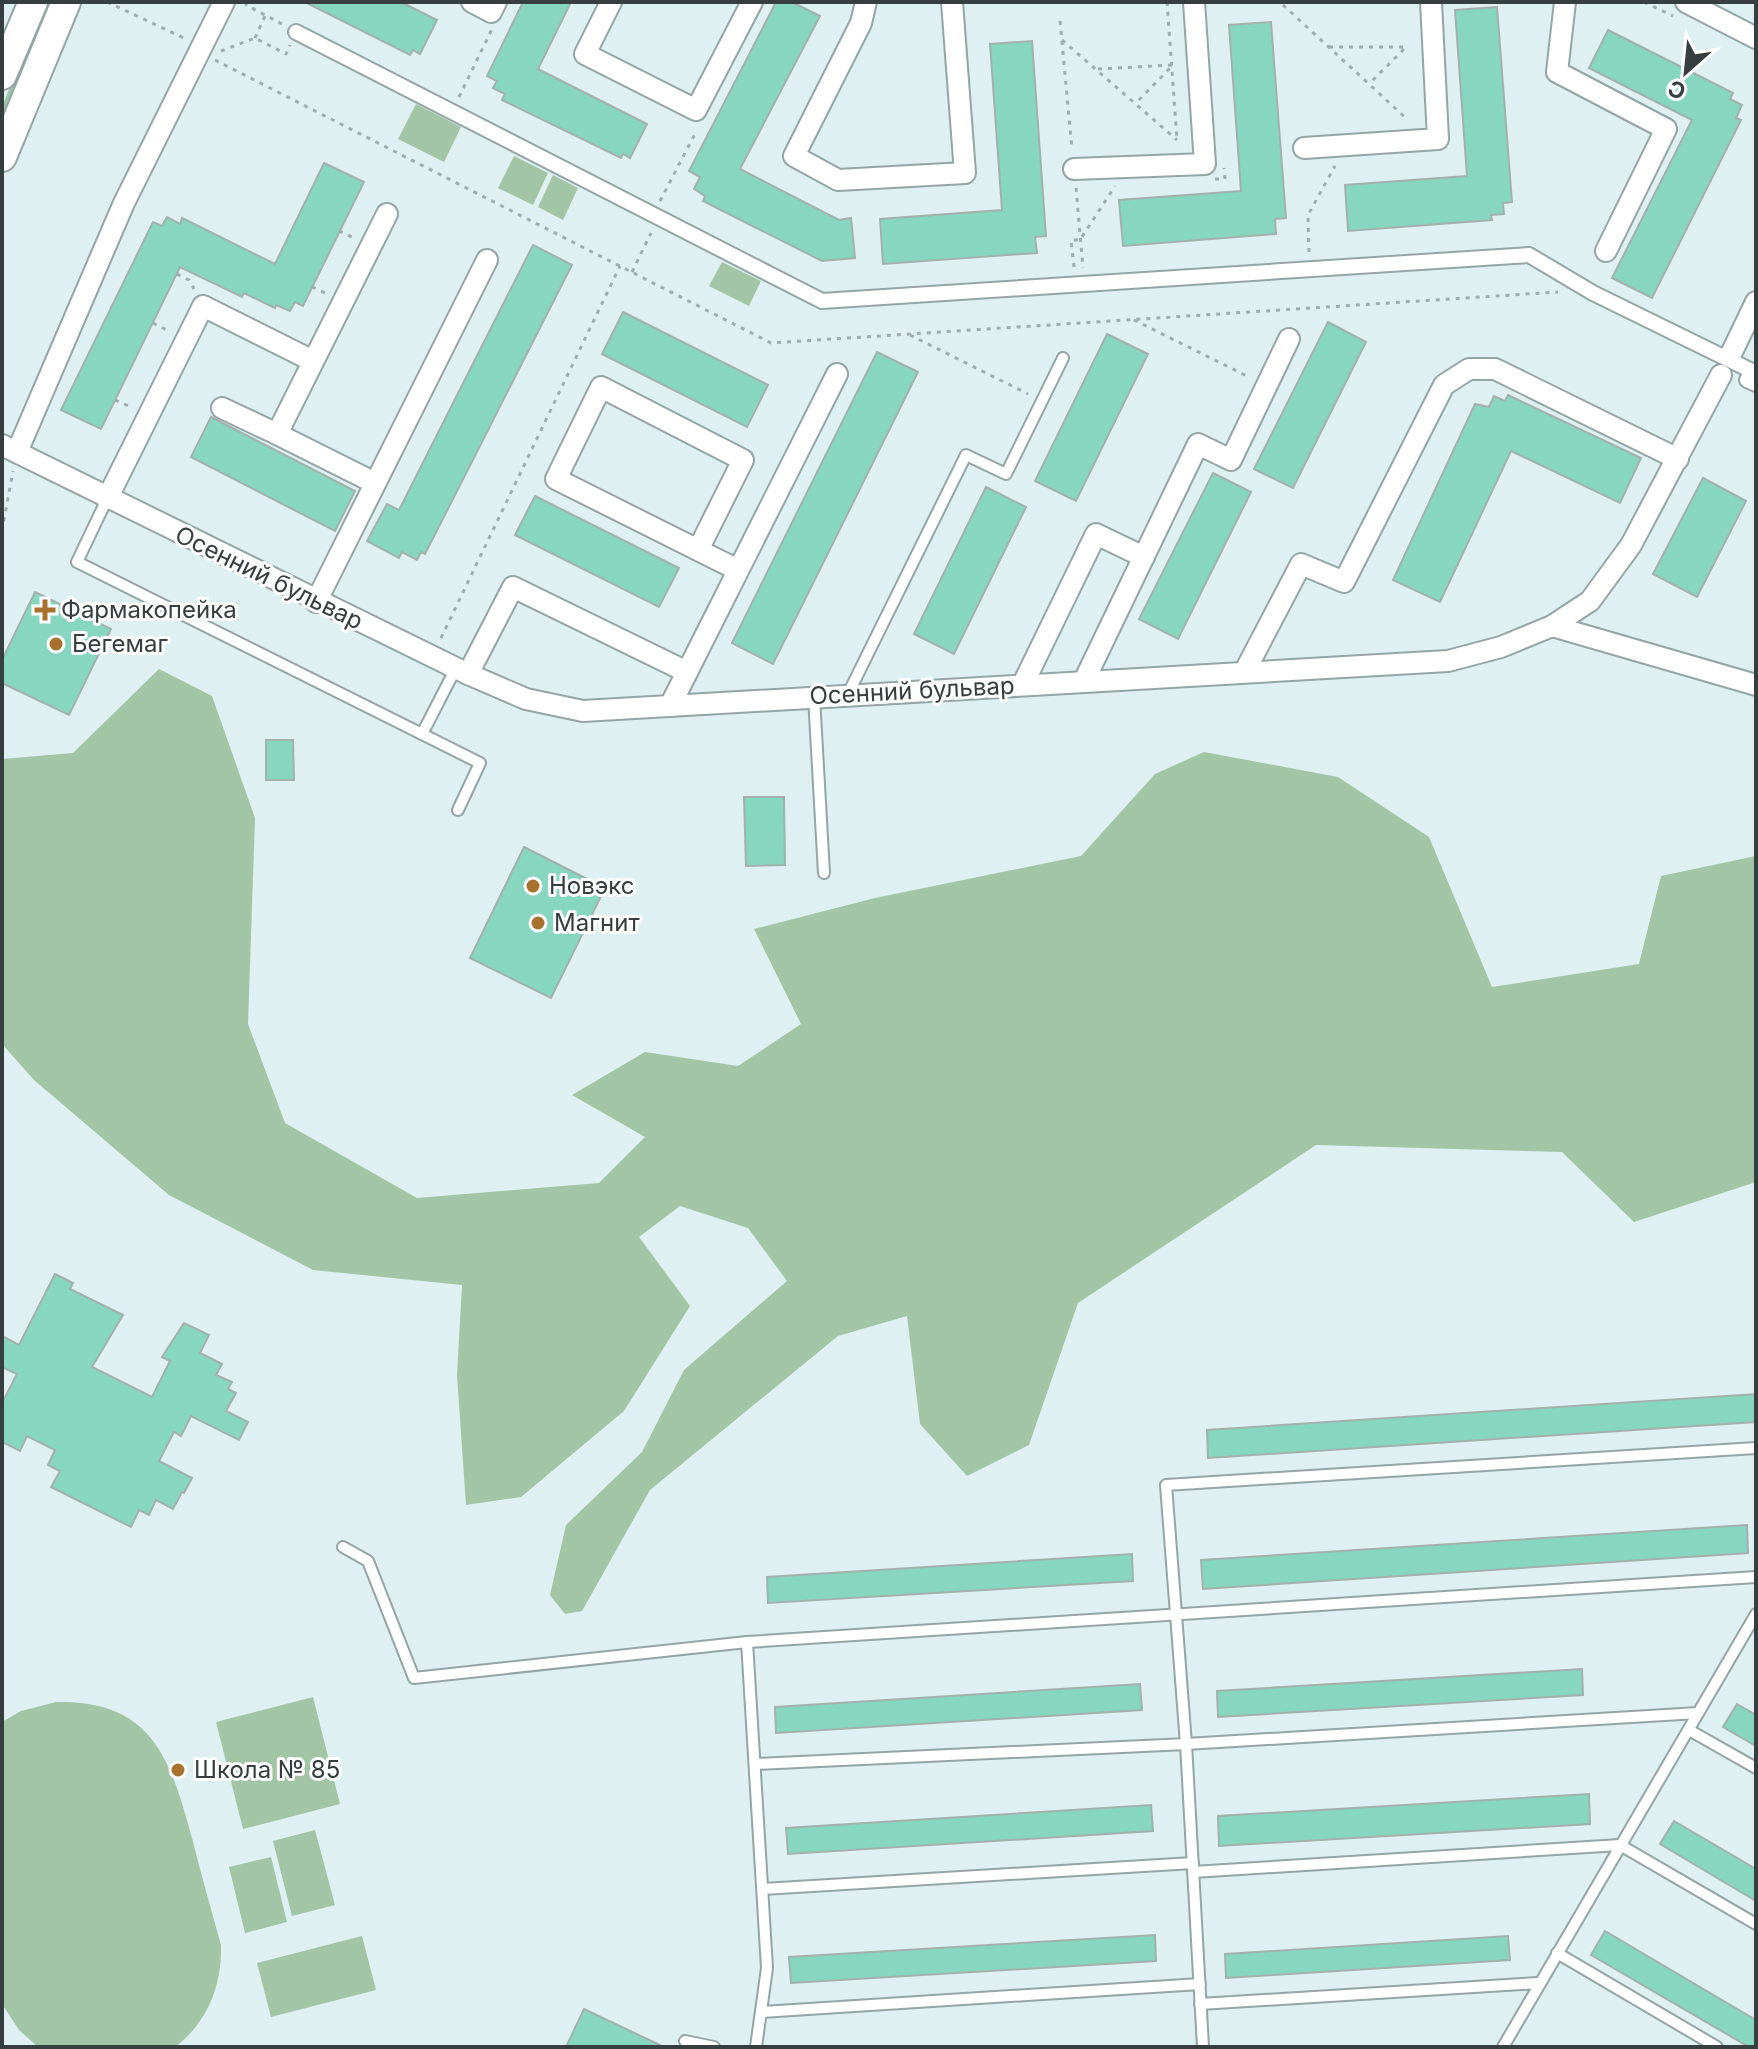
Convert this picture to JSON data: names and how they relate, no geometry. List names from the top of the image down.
{
  "streets": {
    "street": ["Осенний бульвар"]
  },
  "places": {
    "health": ["Фармакопейка"],
    "other": [
      "Бегемаг",
      "Новэкс",
      "Магнит",
      "Школа № 85"
    ]
  },
  "north": "bottom left"
}
